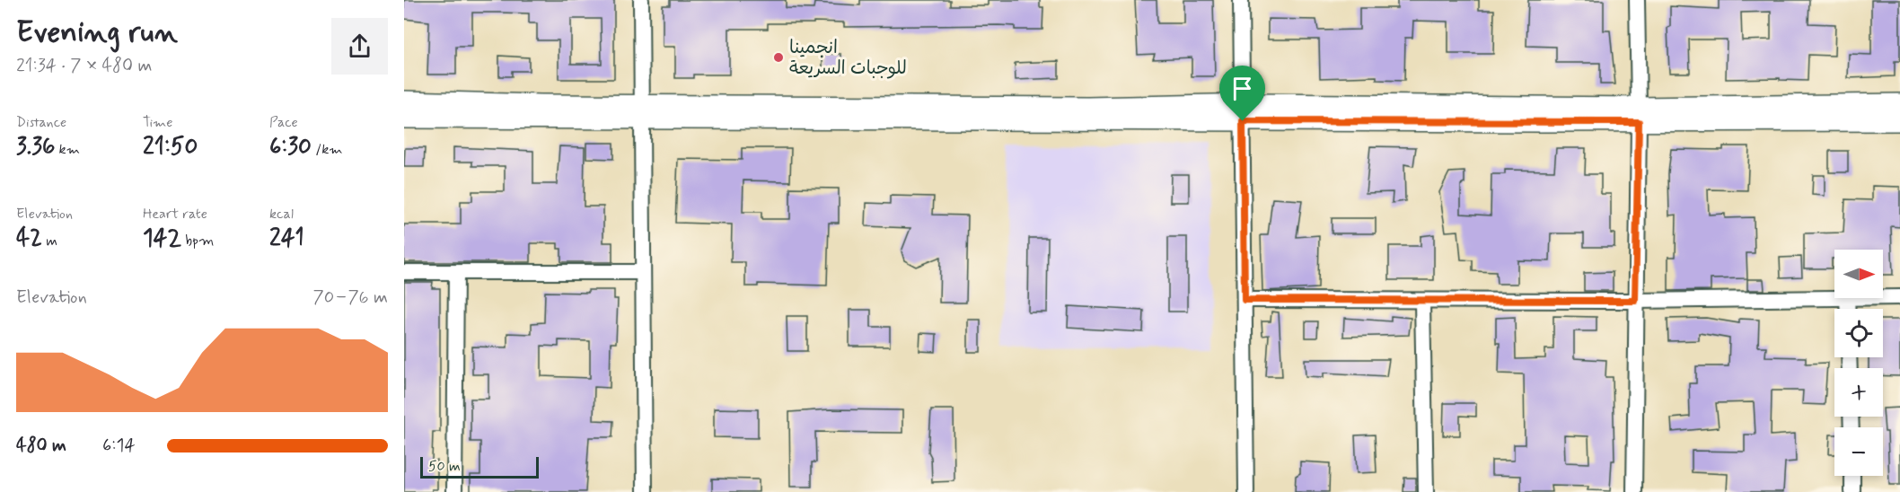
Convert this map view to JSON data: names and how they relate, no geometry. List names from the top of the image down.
{
  "places": ["انجمينا للوجبات السريعة"],
  "scale_bar": "50 m",
  "north": "right",
  "page": {
    "heading": ["Evening run", "21:34 · 7 × 480 m"],
    "stats": [
      ["Distance", "3.36 km"],
      ["Time", "21:50"],
      ["Pace", "6:30 /km"],
      ["Elevation", "42 m"],
      ["Heart rate", "142 bpm"],
      ["kcal", "241"]
    ],
    "map_buttons": ["+", "−"],
    "chart": ["Elevation", "70–76 m"],
    "list": [
      {
        "name": "480 m",
        "note": "6:14"
      }
    ],
    "scale": "50 m"
  }
}
